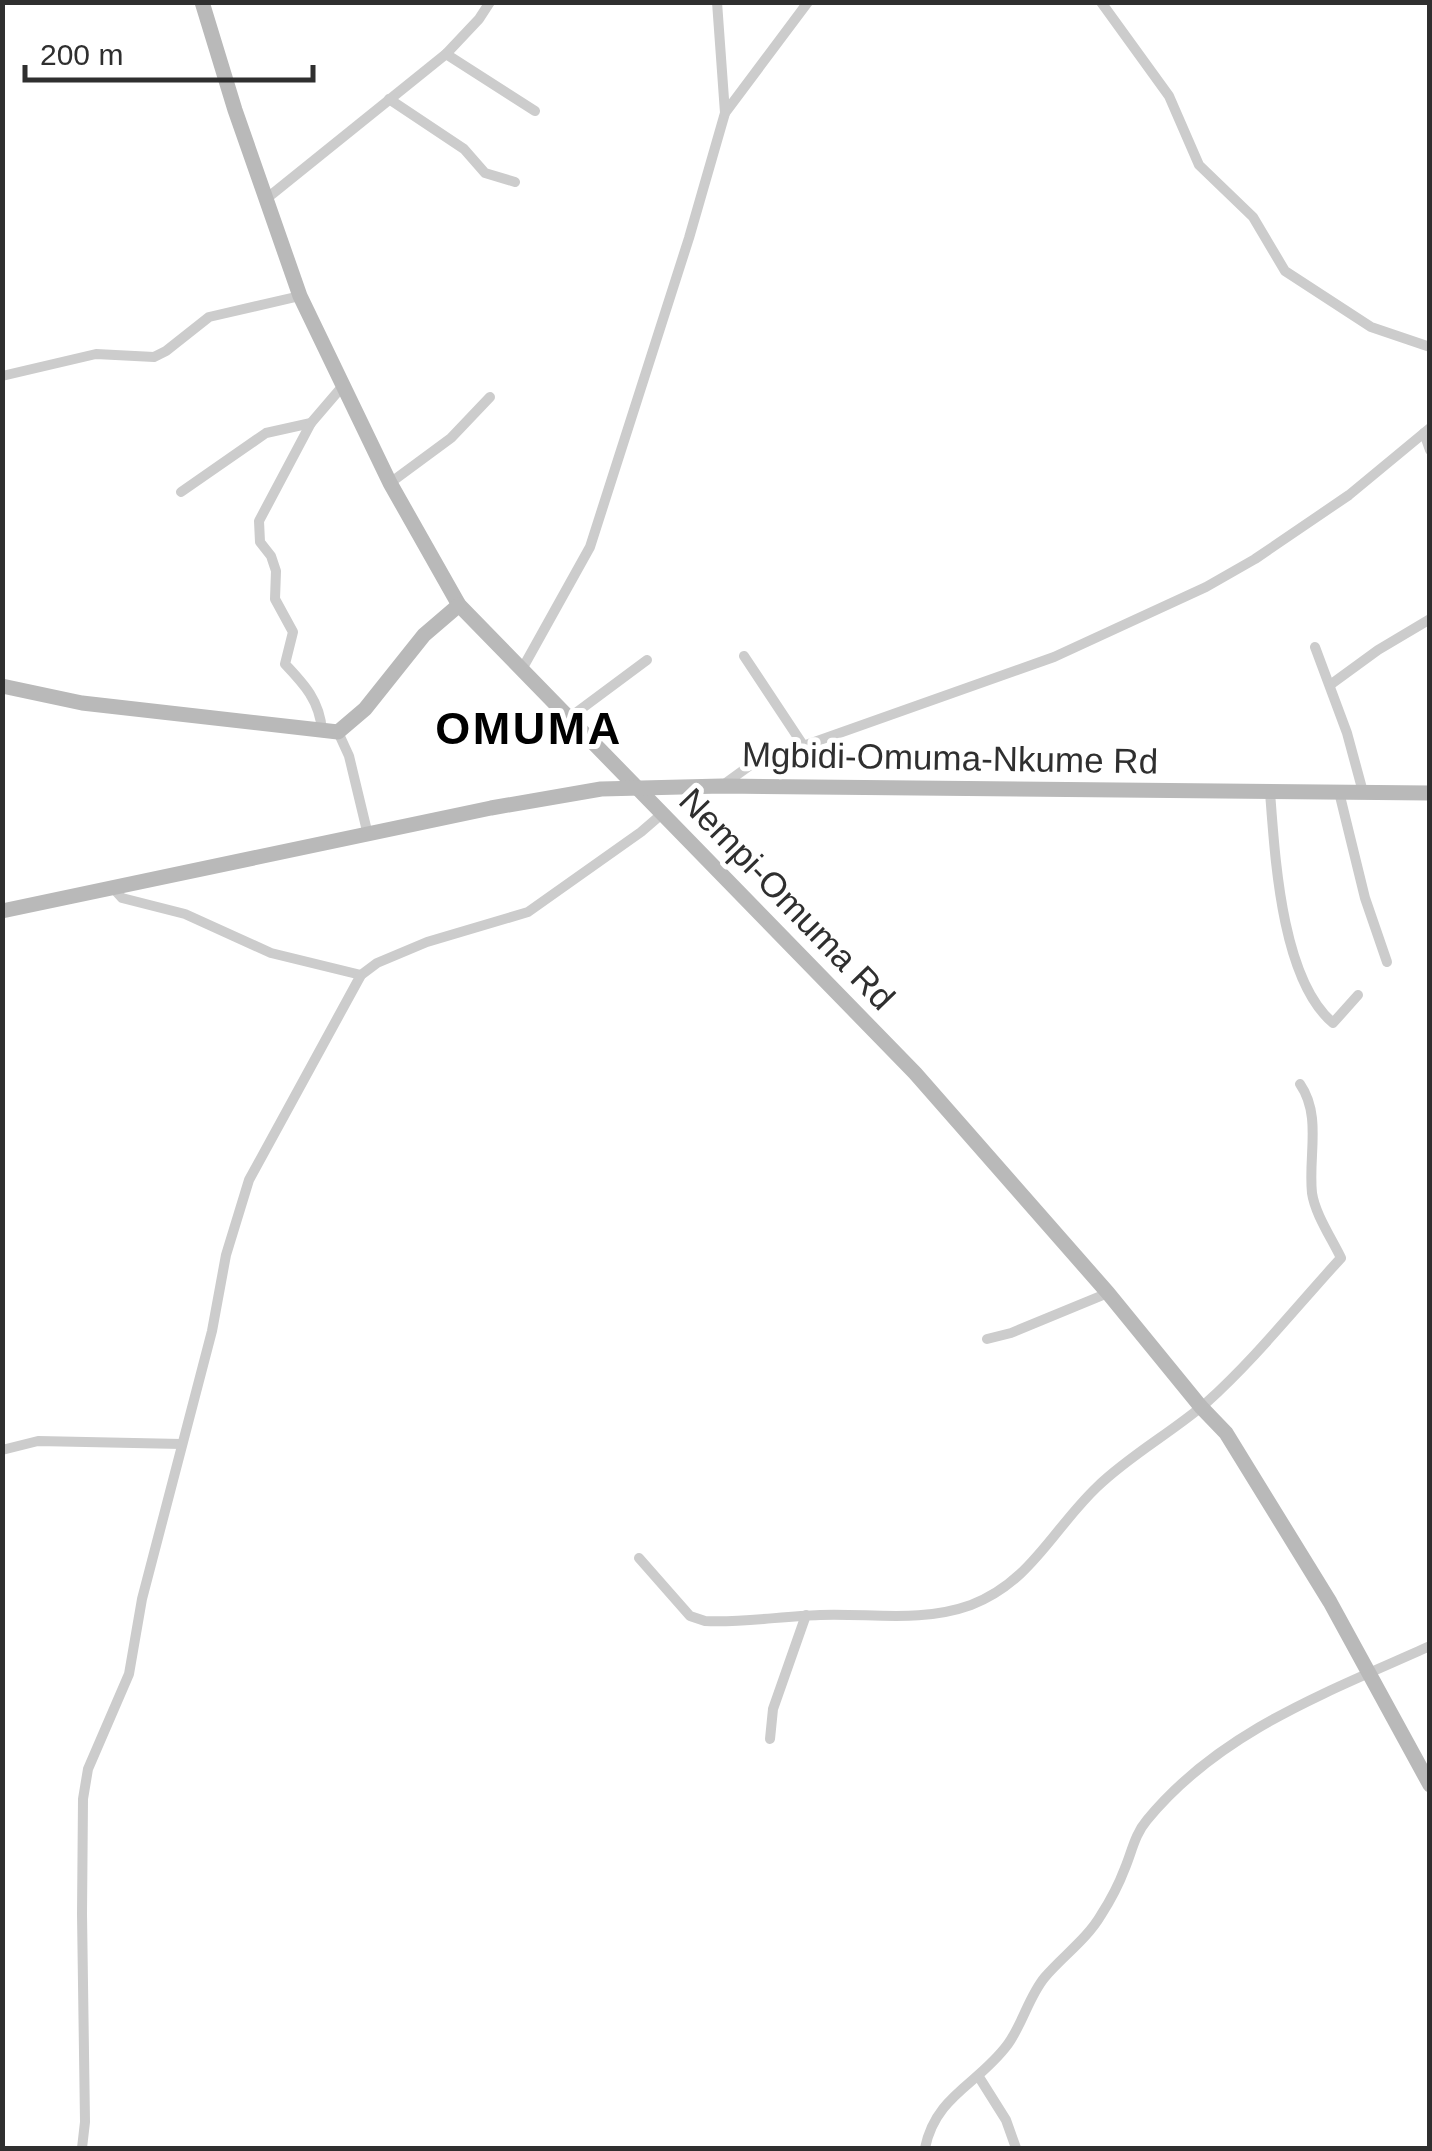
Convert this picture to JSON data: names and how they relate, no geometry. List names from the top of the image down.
{
  "streets": {
    "street": ["Mgbidi-Omuma-Nkume Rd", "Nempi-Omuma Rd"]
  },
  "crossings": [
    ["Mgbidi-Omuma-Nkume Rd", "Nempi-Omuma Rd"]
  ],
  "districts": ["OMUMA"],
  "scale_bar": "200 m"
}
